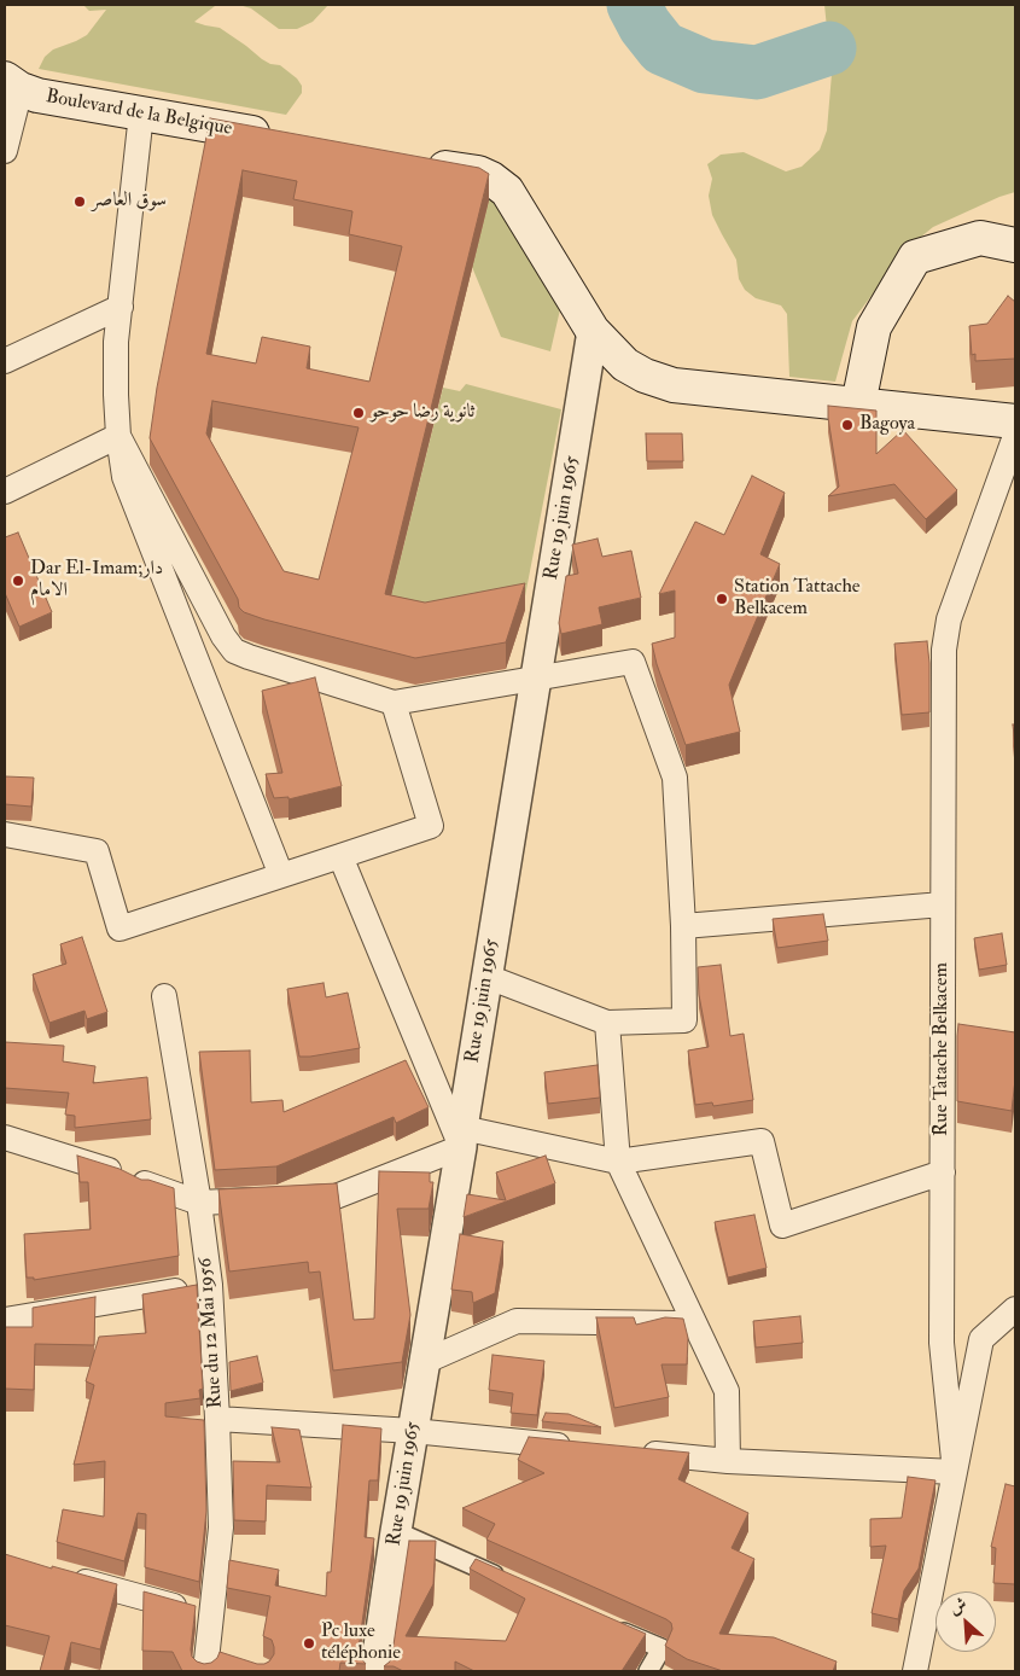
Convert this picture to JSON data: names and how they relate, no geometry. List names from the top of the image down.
{
  "streets": {
    "main road": ["Boulevard de la Belgique"],
    "street": ["Rue 19 juin 1965", "Rue Tatache Belkacem", "Rue du 12 Mai 1956"]
  },
  "places": [
    "سوق العاصر",
    "ثانوية رضا حوحو",
    "Bagoya",
    "Dar El-Imam;دار الامام",
    "Station Tattache Belkacem",
    "Pc luxe téléphonie"
  ],
  "north": "top left"
}
